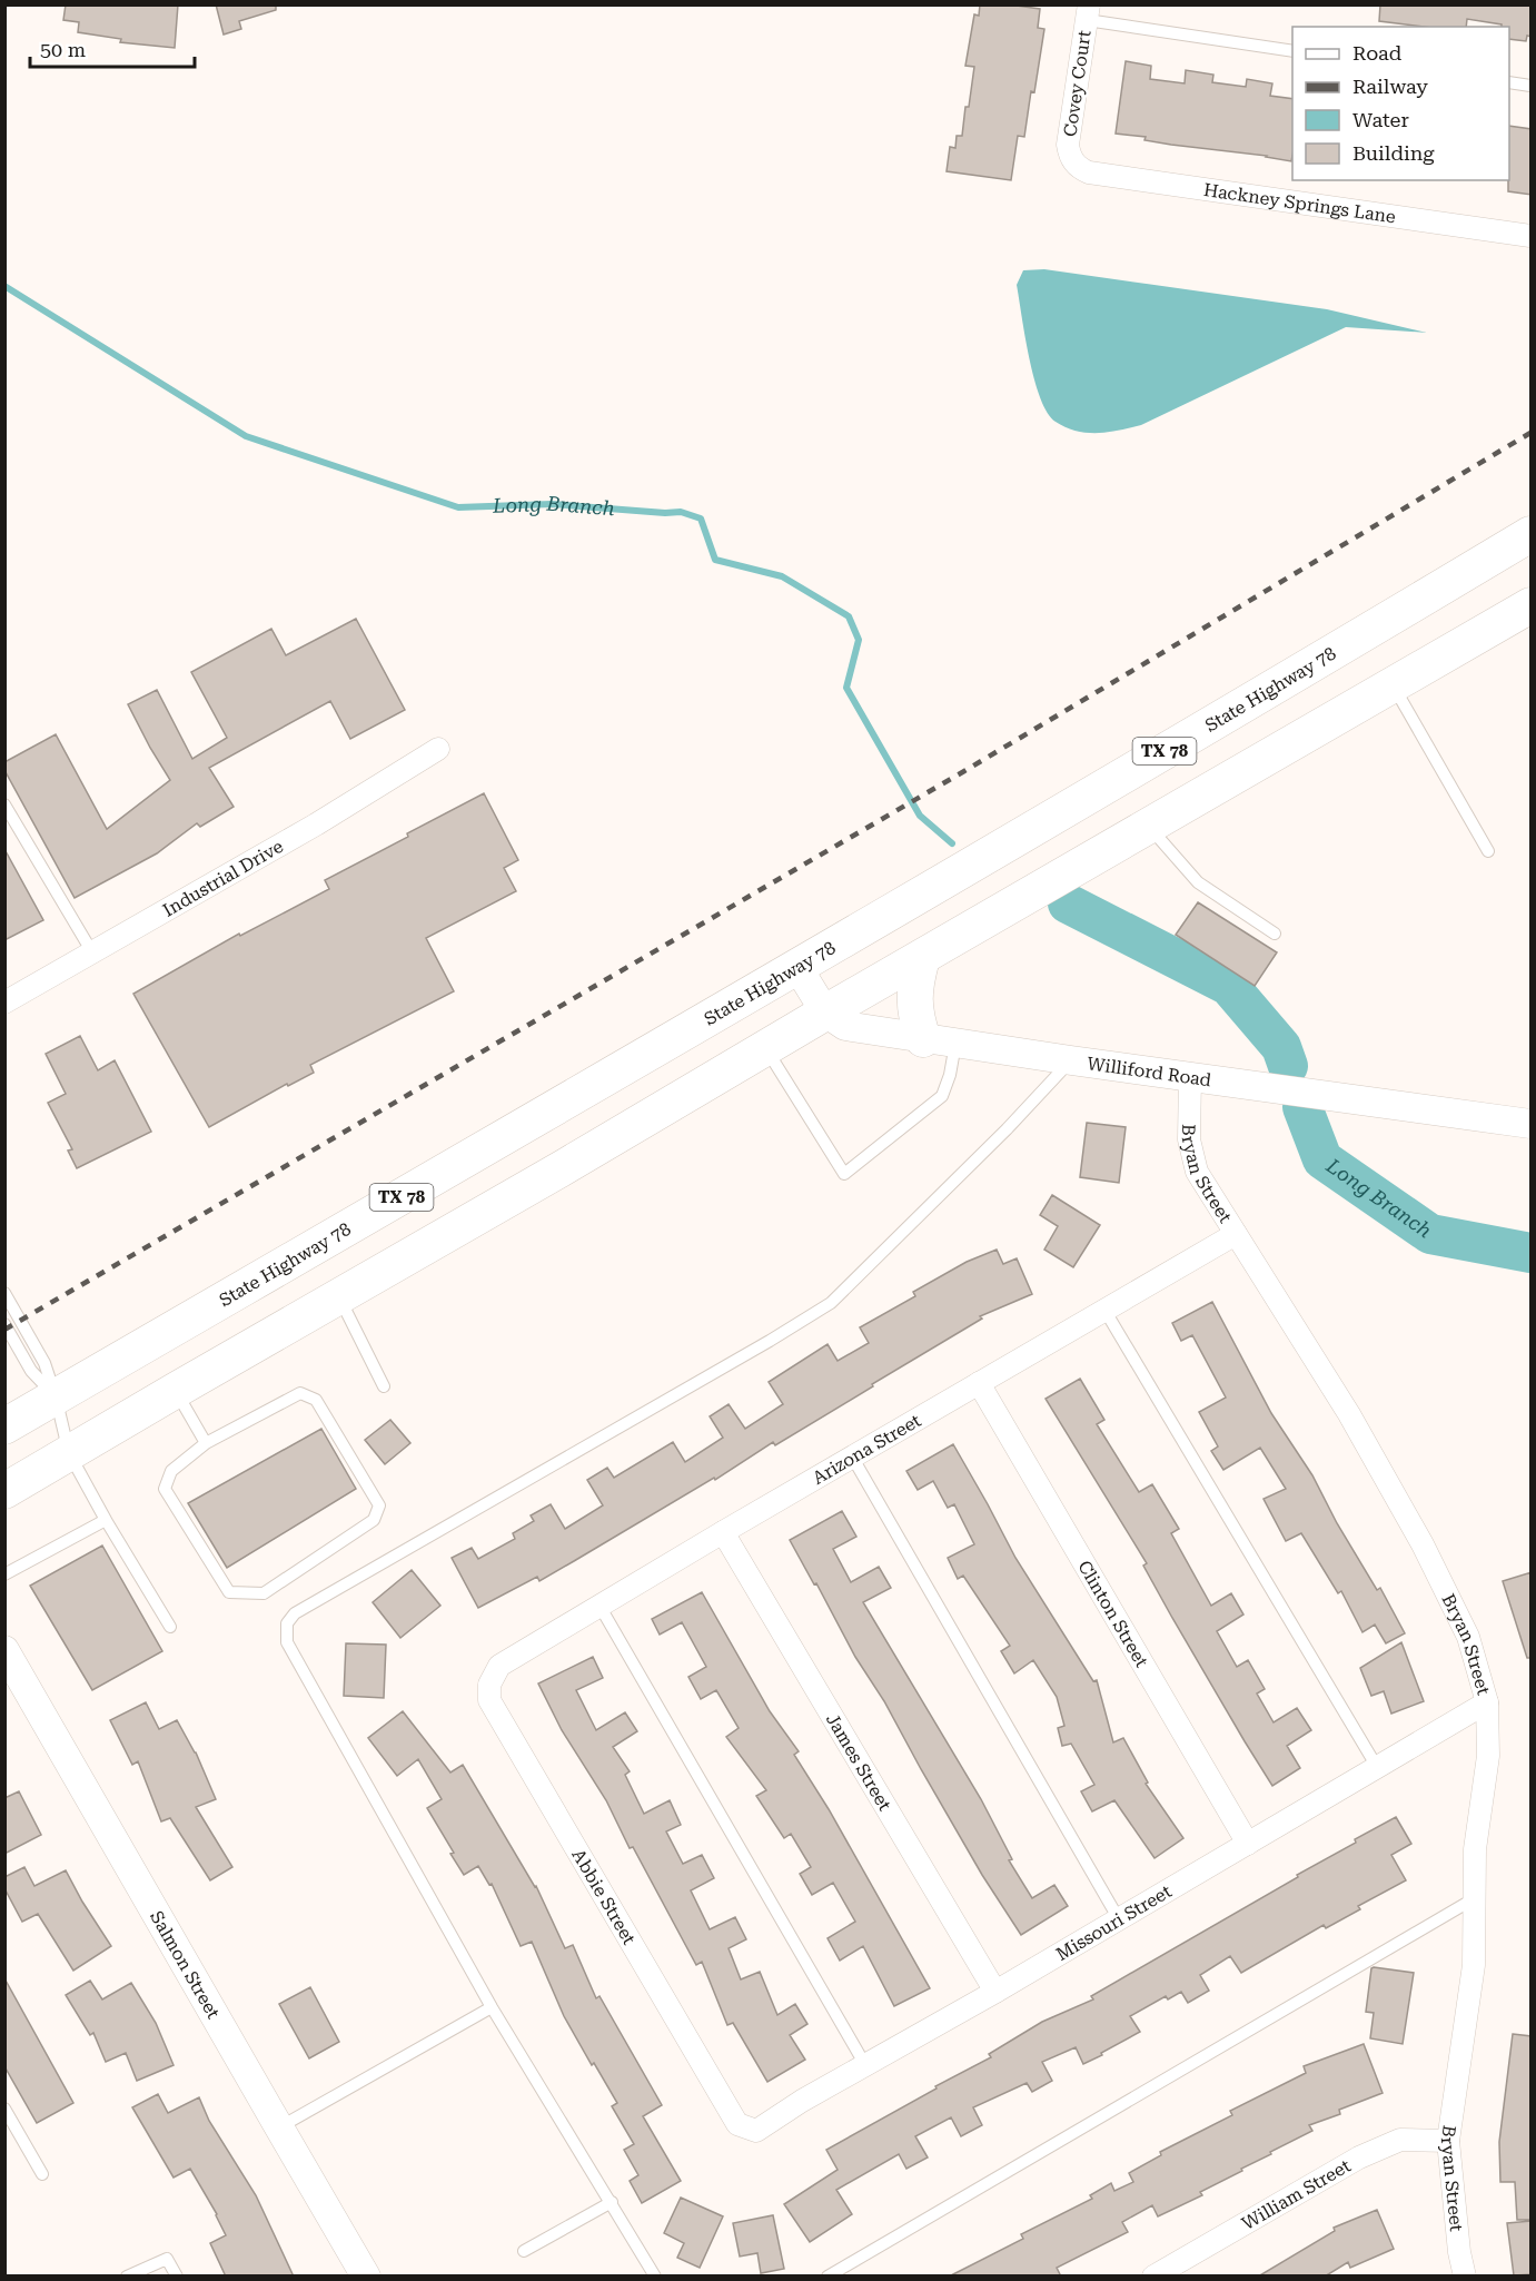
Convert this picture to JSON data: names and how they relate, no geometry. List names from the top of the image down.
{
  "streets": {
    "main road": ["State Highway 78", "TX 78"],
    "street": [
      "Covey Court",
      "Hackney Springs Lane",
      "Industrial Drive",
      "Williford Road",
      "Bryan Street",
      "Arizona Street",
      "Clinton Street",
      "James Street",
      "Abbie Street",
      "Missouri Street",
      "Salmon Street",
      "William Street"
    ]
  },
  "crossings": [
    ["Covey Court", "Hackney Springs Lane"],
    ["Williford Road", "Bryan Street"],
    ["Bryan Street", "Arizona Street"],
    ["Bryan Street", "Missouri Street"],
    ["Bryan Street", "William Street"],
    ["Arizona Street", "Clinton Street"],
    ["Arizona Street", "James Street"],
    ["Arizona Street", "Abbie Street"],
    ["Clinton Street", "Missouri Street"],
    ["James Street", "Missouri Street"],
    ["Abbie Street", "Missouri Street"]
  ],
  "water": ["Long Branch"],
  "legend": [
    "Road",
    "Railway",
    "Water",
    "Building"
  ],
  "scale_bar": "50 m"
}
